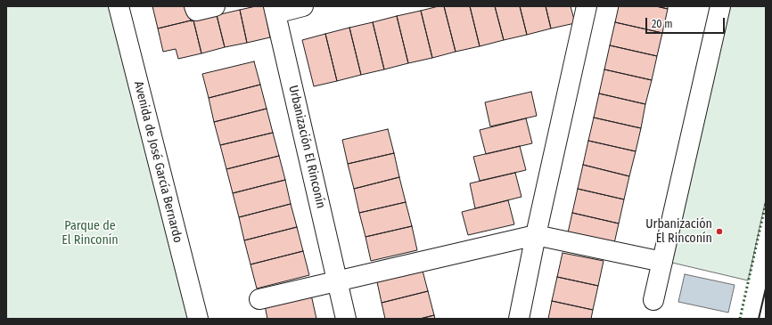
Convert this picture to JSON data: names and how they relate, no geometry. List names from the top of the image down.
{
  "streets": {
    "street": ["Urbanización El Rinconín", "Avenida de José García Bernardo"]
  },
  "parks": ["Parque de El Rinconín"],
  "places": ["Urbanización El Rinconín"],
  "scale_bar": "20 m"
}
